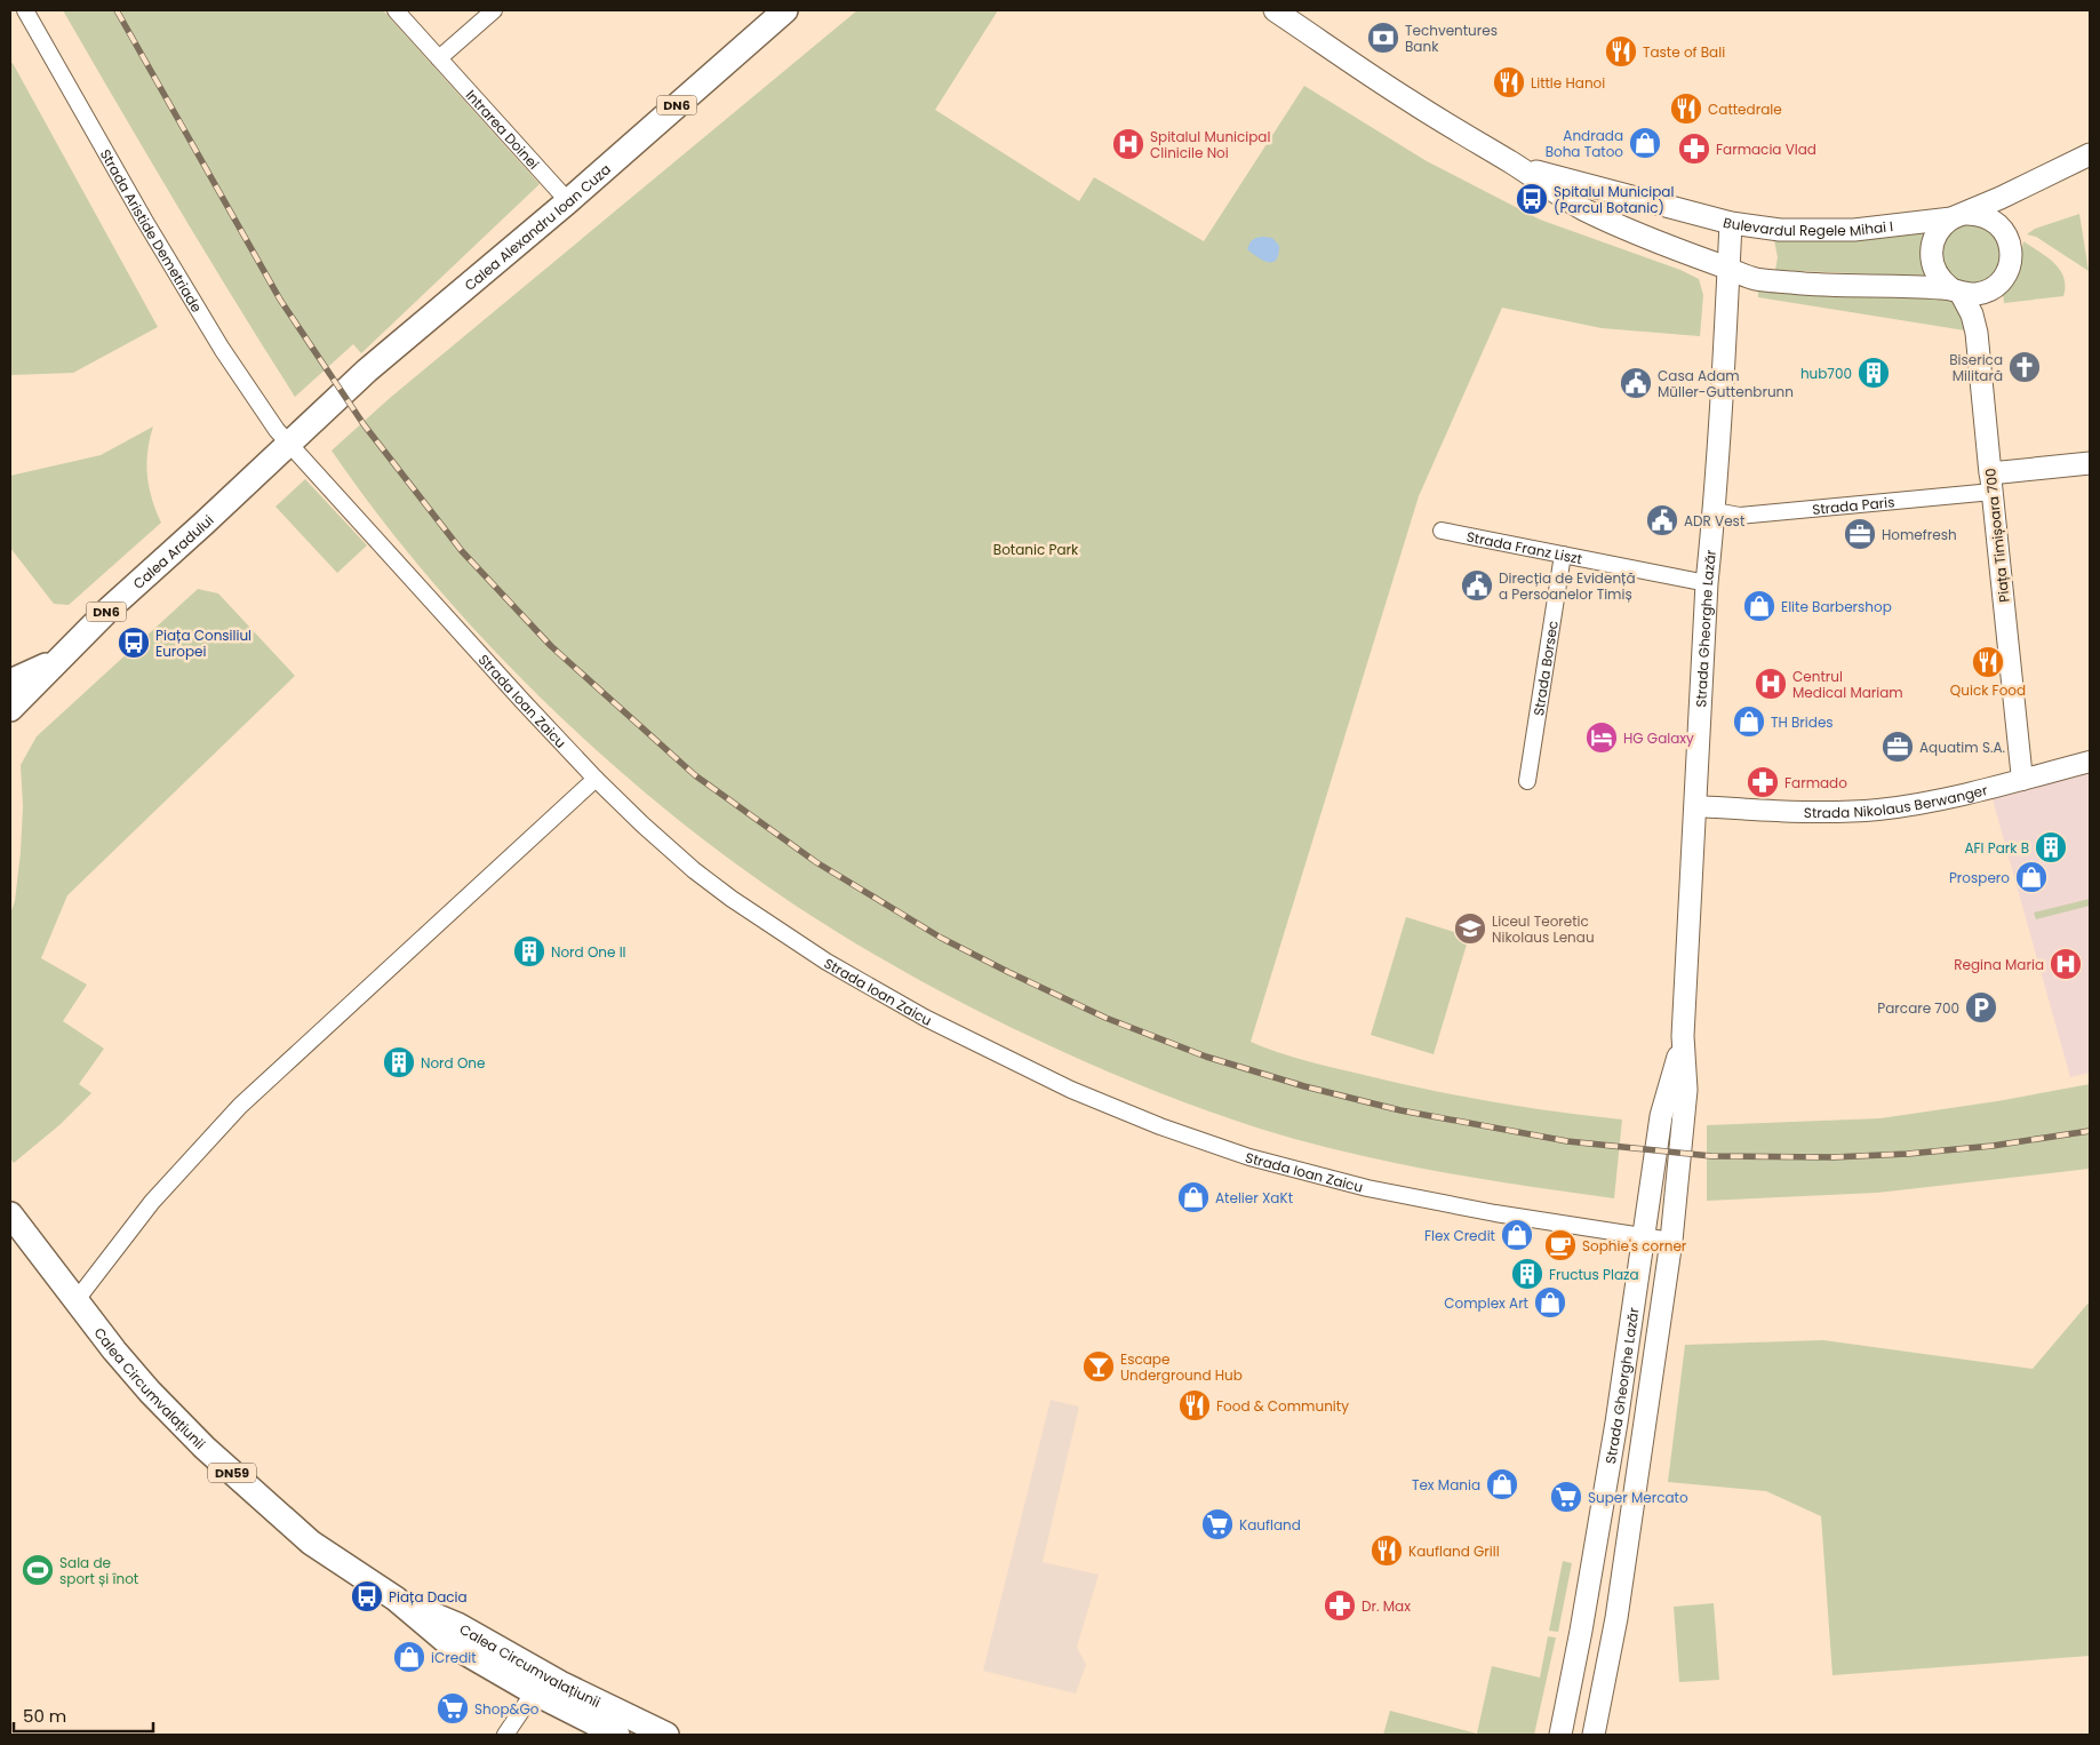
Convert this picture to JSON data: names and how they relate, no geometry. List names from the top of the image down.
{
  "streets": {
    "main road": [
      "DN6",
      "Bulevardul Regele Mihai I",
      "Calea Alexandru Ioan Cuza",
      "Strada Paris",
      "Piața Timișoara 700",
      "Calea Aradului",
      "Strada Gheorghe Lazăr",
      "Calea Circumvalațiunii",
      "DN59"
    ],
    "street": [
      "Intrarea Doinei",
      "Strada Aristide Demetriade",
      "Strada Franz Liszt",
      "Strada Borsec",
      "Strada Ioan Zaicu",
      "Strada Nikolaus Berwanger"
    ]
  },
  "crossings": [
    ["Intrarea Doinei", "Calea Alexandru Ioan Cuza"],
    ["Bulevardul Regele Mihai I", "Piața Timișoara 700"],
    ["Bulevardul Regele Mihai I", "Strada Gheorghe Lazăr"],
    ["Calea Alexandru Ioan Cuza", "Strada Aristide Demetriade"],
    ["Calea Alexandru Ioan Cuza", "Calea Aradului"],
    ["Calea Alexandru Ioan Cuza", "Strada Ioan Zaicu"],
    ["Strada Aristide Demetriade", "Calea Aradului"],
    ["Strada Aristide Demetriade", "Strada Ioan Zaicu"],
    ["Strada Paris", "Piața Timișoara 700"],
    ["Strada Paris", "Strada Gheorghe Lazăr"],
    ["Piața Timișoara 700", "Strada Nikolaus Berwanger"],
    ["Strada Franz Liszt", "Strada Gheorghe Lazăr"],
    ["Strada Franz Liszt", "Strada Borsec"],
    ["Calea Aradului", "Strada Ioan Zaicu"],
    ["Strada Gheorghe Lazăr", "Strada Ioan Zaicu"],
    ["Strada Gheorghe Lazăr", "Strada Nikolaus Berwanger"]
  ],
  "parks": ["Botanic Park"],
  "places": {
    "bank": ["Techventures Bank"],
    "restaurant": [
      "Taste of Bali",
      "Little Hanoi",
      "Cattedrale",
      "Quick Food",
      "Food & Community",
      "Kaufland Grill"
    ],
    "shop": [
      "Andrada Boha Tatoo",
      "Elite Barbershop",
      "TH Brides",
      "Prospero",
      "Atelier XaKt",
      "Flex Credit",
      "Complex Art",
      "Tex Mania",
      "iCredit"
    ],
    "hospital": ["Spitalul Municipal Clinicile Noi", "Centrul Medical Mariam", "Regina Maria"],
    "pharmacy": ["Farmacia Vlad", "Farmado", "Dr. Max"],
    "bus stop": ["Spitalul Municipal (Parcul Botanic)", "Piața Consiliul Europei", "Piața Dacia"],
    "church": ["Biserica Militară"],
    "building": [
      "hub700",
      "AFI Park B",
      "Nord One II",
      "Nord One",
      "Fructus Plaza"
    ],
    "public building": ["Casa Adam Müller-Guttenbrunn", "ADR Vest", "Direcția de Evidență a Persoanelor Timiș"],
    "office": ["Homefresh", "Aquatim S.A."],
    "hotel": ["HG Galaxy"],
    "school or university": ["Liceul Teoretic Nikolaus Lenau"],
    "parking": ["Parcare 700"],
    "cafe": ["Sophie's corner"],
    "bar": ["Escape Underground Hub"],
    "supermarket": ["Super Mercato", "Kaufland", "Shop&Go"],
    "sports": ["Sala de sport și înot"]
  },
  "scale_bar": "50 m"
}
